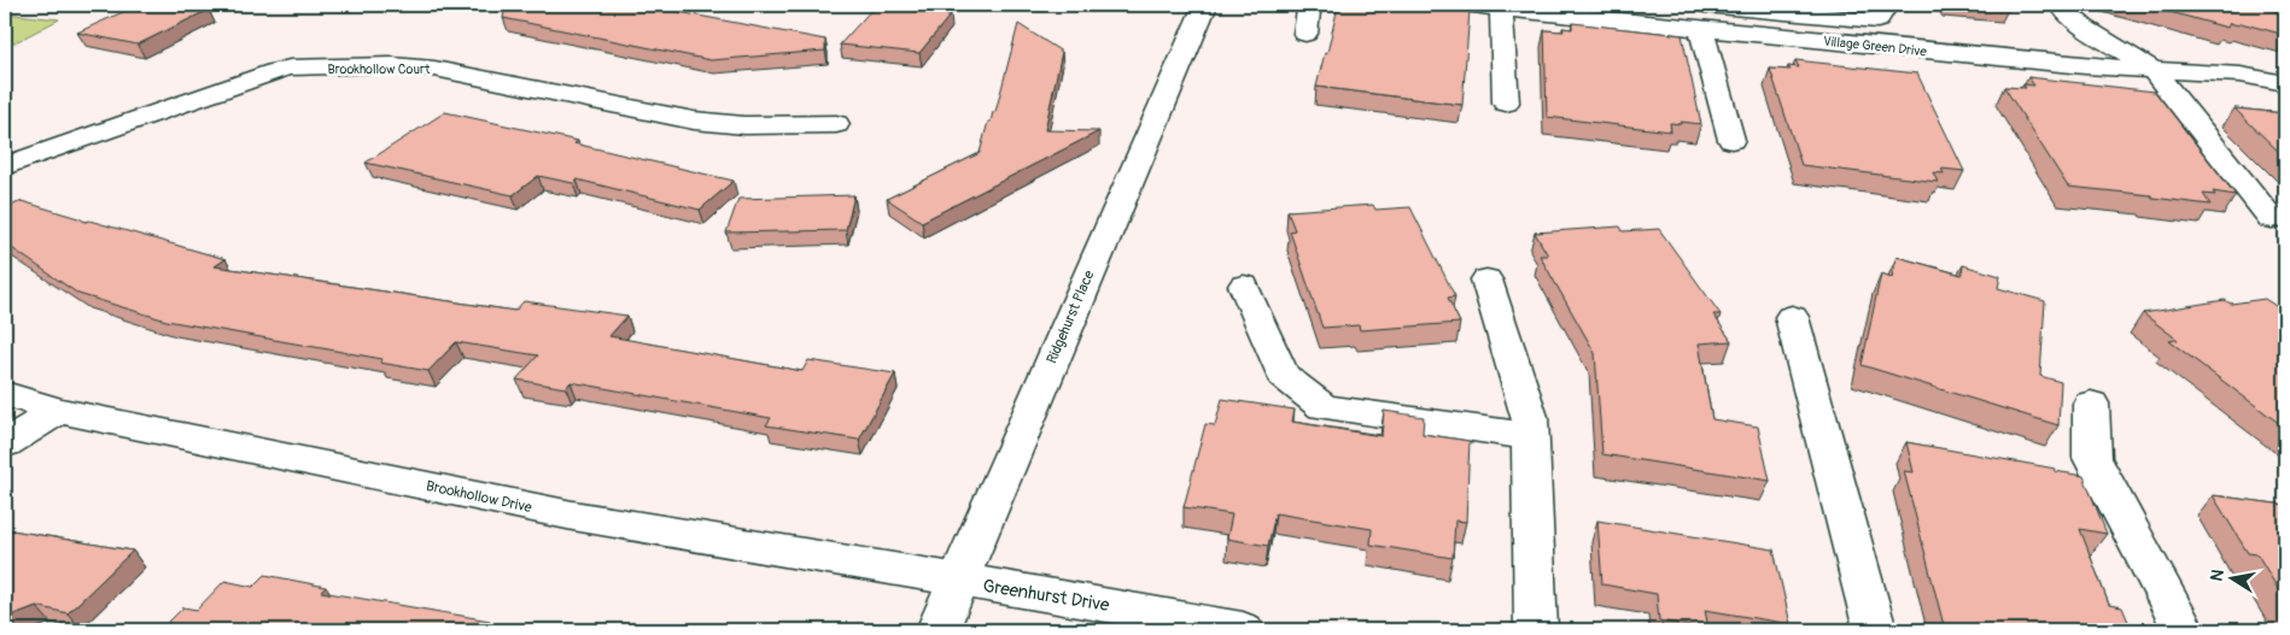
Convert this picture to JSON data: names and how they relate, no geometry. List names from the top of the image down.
{
  "streets": {
    "street": [
      "Village Green Drive",
      "Brookhollow Court",
      "Ridgehurst Place",
      "Brookhollow Drive",
      "Greenhurst Drive"
    ]
  },
  "crossings": [
    ["Ridgehurst Place", "Brookhollow Drive"],
    ["Ridgehurst Place", "Greenhurst Drive"],
    ["Brookhollow Drive", "Greenhurst Drive"]
  ],
  "north": "left"
}
